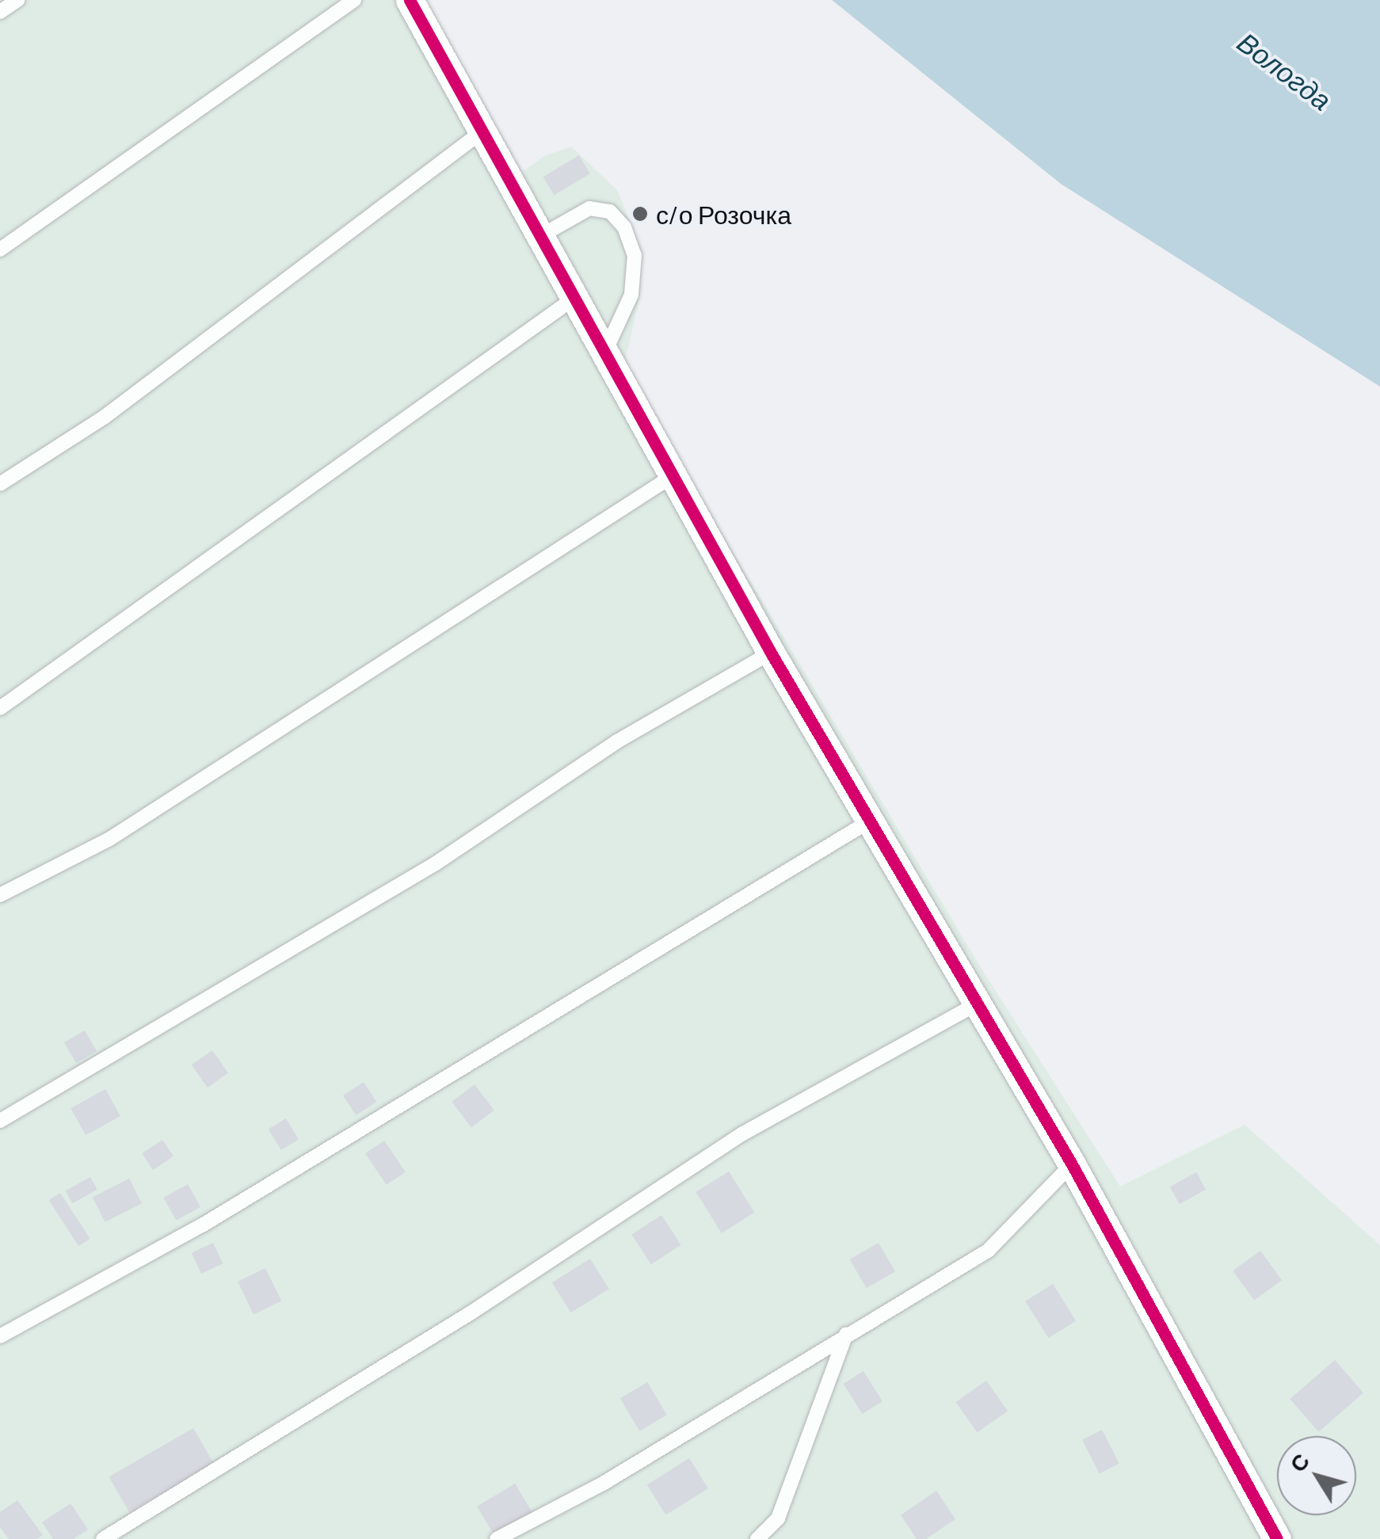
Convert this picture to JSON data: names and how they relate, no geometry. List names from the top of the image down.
{
  "water": ["Вологда"],
  "places": ["с/о Розочка"],
  "north": "top left"
}
